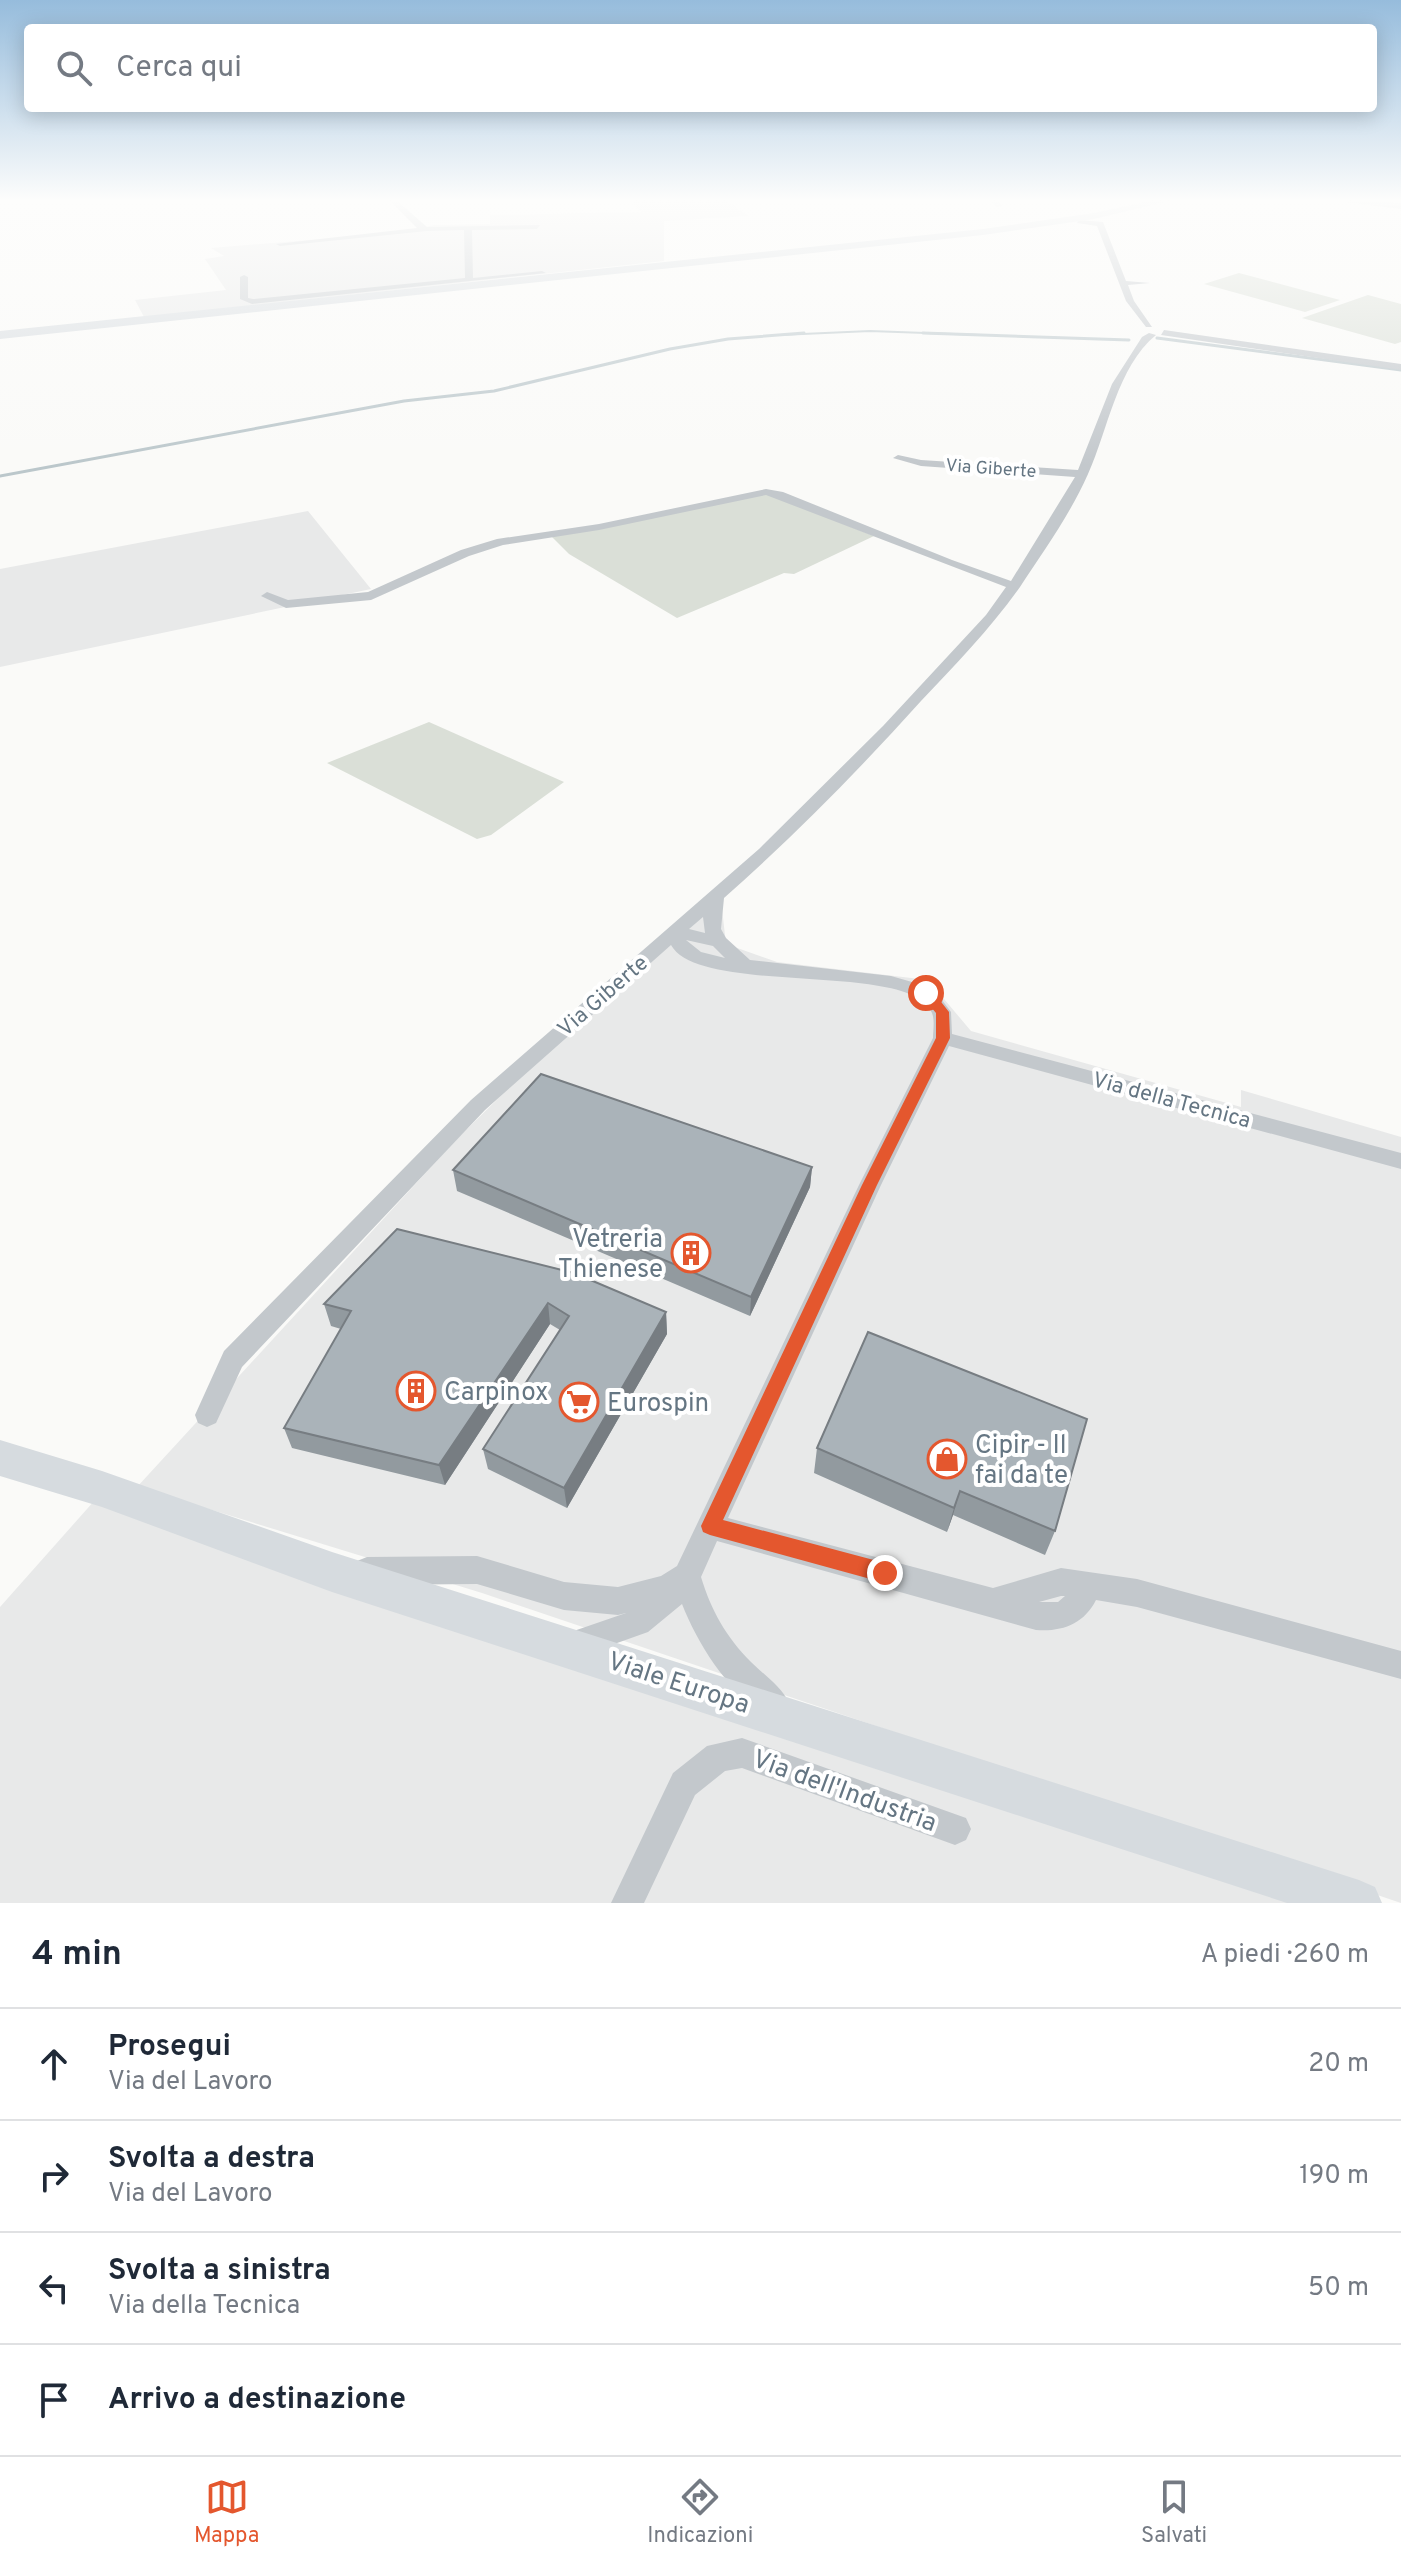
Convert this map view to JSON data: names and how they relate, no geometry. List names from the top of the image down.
{
  "streets": {
    "main road": ["Viale Europa"],
    "street": ["Via Giberte", "Via della Tecnica", "Via dell'Industria"]
  },
  "places": {
    "building": ["Vetreria Thienese", "Carpinox"],
    "supermarket": ["Eurospin"],
    "shop": ["Cipir - Il fai da te"]
  },
  "page": {
    "search": "Cerca qui",
    "heading": ["4 min", "A piedi · 260 m"],
    "list": [
      ["Prosegui", "Via del Lavoro", "20 m"],
      ["Svolta a destra", "Via del Lavoro", "190 m"],
      ["Svolta a sinistra", "Via della Tecnica", "50 m"],
      "Arrivo a destinazione"
    ],
    "nav": ["Mappa", "Indicazioni", "Salvati"]
  }
}
